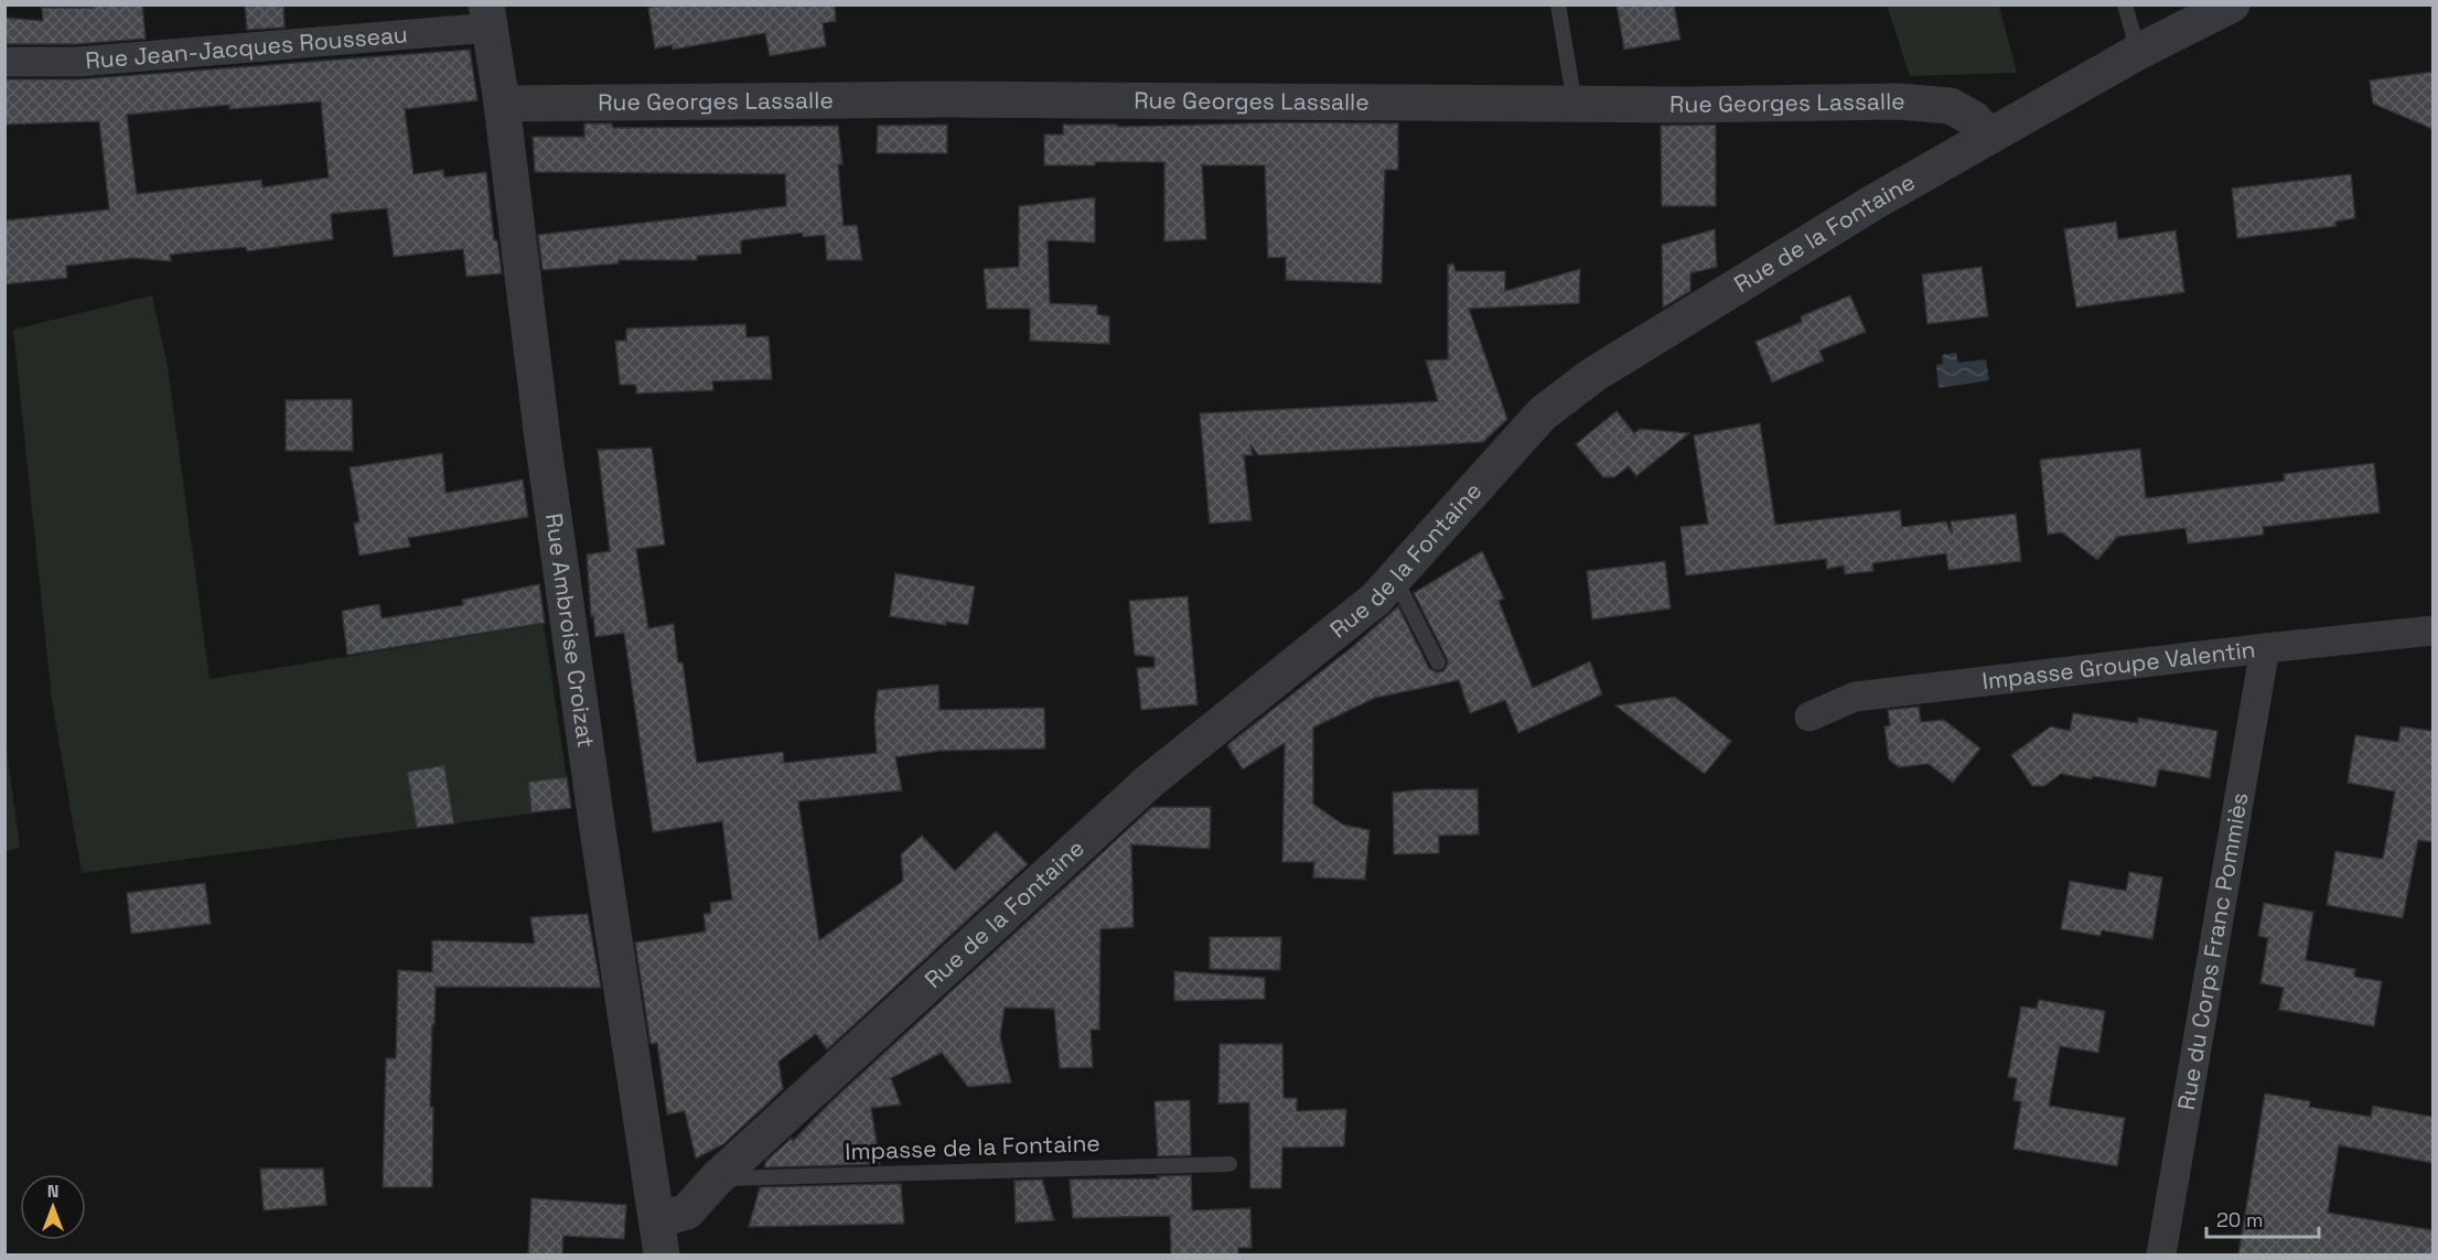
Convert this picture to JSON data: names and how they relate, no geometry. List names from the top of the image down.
{
  "streets": {
    "street": [
      "Rue Jean-Jacques Rousseau",
      "Rue Georges Lassalle",
      "Rue de la Fontaine",
      "Rue Ambroise Croizat",
      "Impasse Groupe Valentin",
      "Rue du Corps Franc Pommiès"
    ],
    "lane": ["Impasse de la Fontaine"]
  },
  "crossings": [
    ["Rue Jean-Jacques Rousseau", "Rue Ambroise Croizat"],
    ["Rue Georges Lassalle", "Rue de la Fontaine"],
    ["Rue Georges Lassalle", "Rue Ambroise Croizat"],
    ["Rue de la Fontaine", "Rue Ambroise Croizat"],
    ["Rue de la Fontaine", "Impasse de la Fontaine"],
    ["Impasse Groupe Valentin", "Rue du Corps Franc Pommiès"]
  ],
  "scale_bar": "20 m",
  "north": "top"
}
